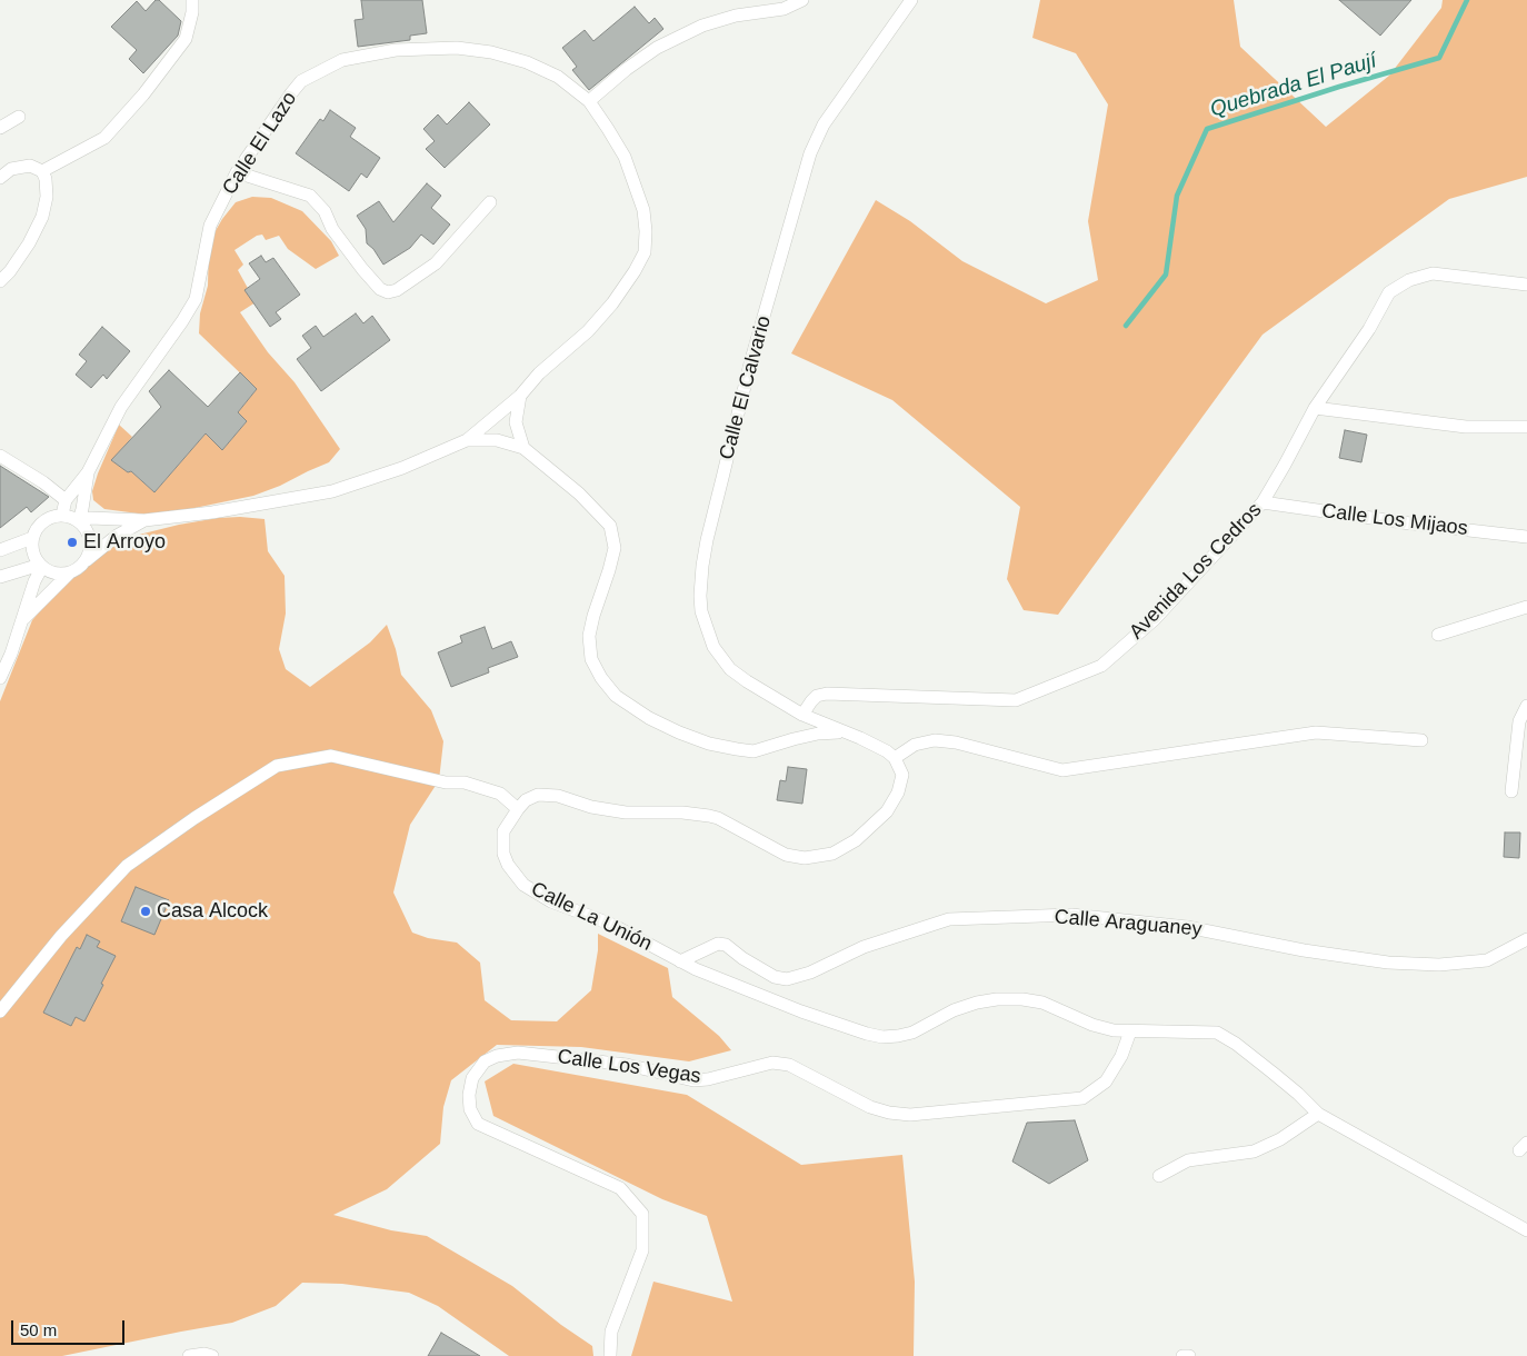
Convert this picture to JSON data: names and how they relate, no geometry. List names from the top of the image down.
{
  "streets": {
    "street": [
      "Calle El Lazo",
      "Calle El Calvario",
      "Calle Los Mijaos",
      "Avenida Los Cedros",
      "Calle La Unión",
      "Calle Araguaney",
      "Calle Los Vegas"
    ]
  },
  "crossings": [
    ["Calle El Calvario", "Avenida Los Cedros"],
    ["Calle Los Mijaos", "Avenida Los Cedros"],
    ["Calle La Unión", "Calle Araguaney"],
    ["Calle La Unión", "Calle Los Vegas"]
  ],
  "water": ["Quebrada El Paují"],
  "places": ["El Arroyo", "Casa Alcock"],
  "scale_bar": "50 m"
}
